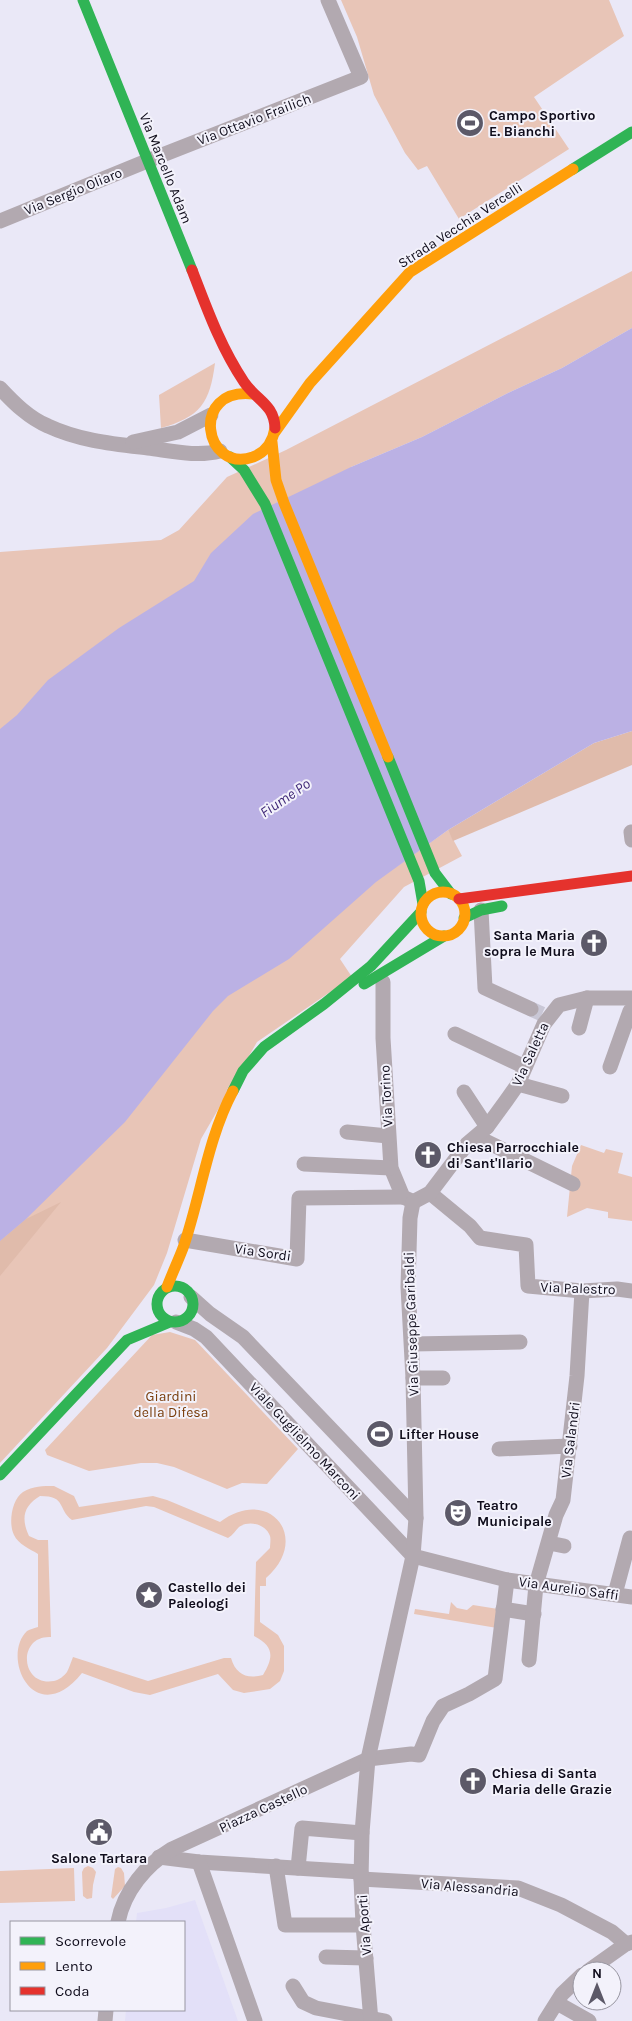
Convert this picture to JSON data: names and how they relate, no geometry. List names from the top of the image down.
{
  "streets": {
    "main road": ["Via Marcello Adam", "Strada Vecchia Vercelli"],
    "street": [
      "Via Ottavio Frailich",
      "Via Sergio Oliaro",
      "Via Saletta",
      "Via Torino",
      "Via Sordi",
      "Via Palestro",
      "Via Giuseppe Garibaldi",
      "Via Salandri",
      "Viale Guglielmo Marconi",
      "Via Aurelio Saffi",
      "Piazza Castello",
      "Via Alessandria",
      "Via Aporti"
    ]
  },
  "crossings": [
    ["Via Ottavio Frailich", "Via Marcello Adam"],
    ["Via Ottavio Frailich", "Via Sergio Oliaro"],
    ["Via Marcello Adam", "Via Sergio Oliaro"],
    ["Via Marcello Adam", "Strada Vecchia Vercelli"],
    ["Via Saletta", "Via Torino"],
    ["Via Saletta", "Via Sordi"],
    ["Via Saletta", "Via Palestro"],
    ["Via Saletta", "Via Giuseppe Garibaldi"],
    ["Via Torino", "Via Sordi"],
    ["Via Torino", "Via Giuseppe Garibaldi"],
    ["Via Sordi", "Via Giuseppe Garibaldi"],
    ["Via Palestro", "Via Salandri"],
    ["Via Giuseppe Garibaldi", "Viale Guglielmo Marconi"],
    ["Via Salandri", "Via Aurelio Saffi"],
    ["Via Aurelio Saffi", "Piazza Castello"],
    ["Via Alessandria", "Via Aporti"]
  ],
  "water": ["Fiume Po"],
  "parks": ["Giardini della Difesa"],
  "places": {
    "sports": ["Campo Sportivo E. Bianchi", "Lifter House"],
    "church": ["Santa Maria sopra le Mura", "Chiesa Parrocchiale di Sant'Ilario", "Chiesa di Santa Maria delle Grazie"],
    "theatre": ["Teatro Municipale"],
    "place": ["Castello dei Paleologi"],
    "public building": ["Salone Tartara"]
  },
  "legend": ["Scorrevole", "Lento", "Coda"],
  "north": "top"
}
